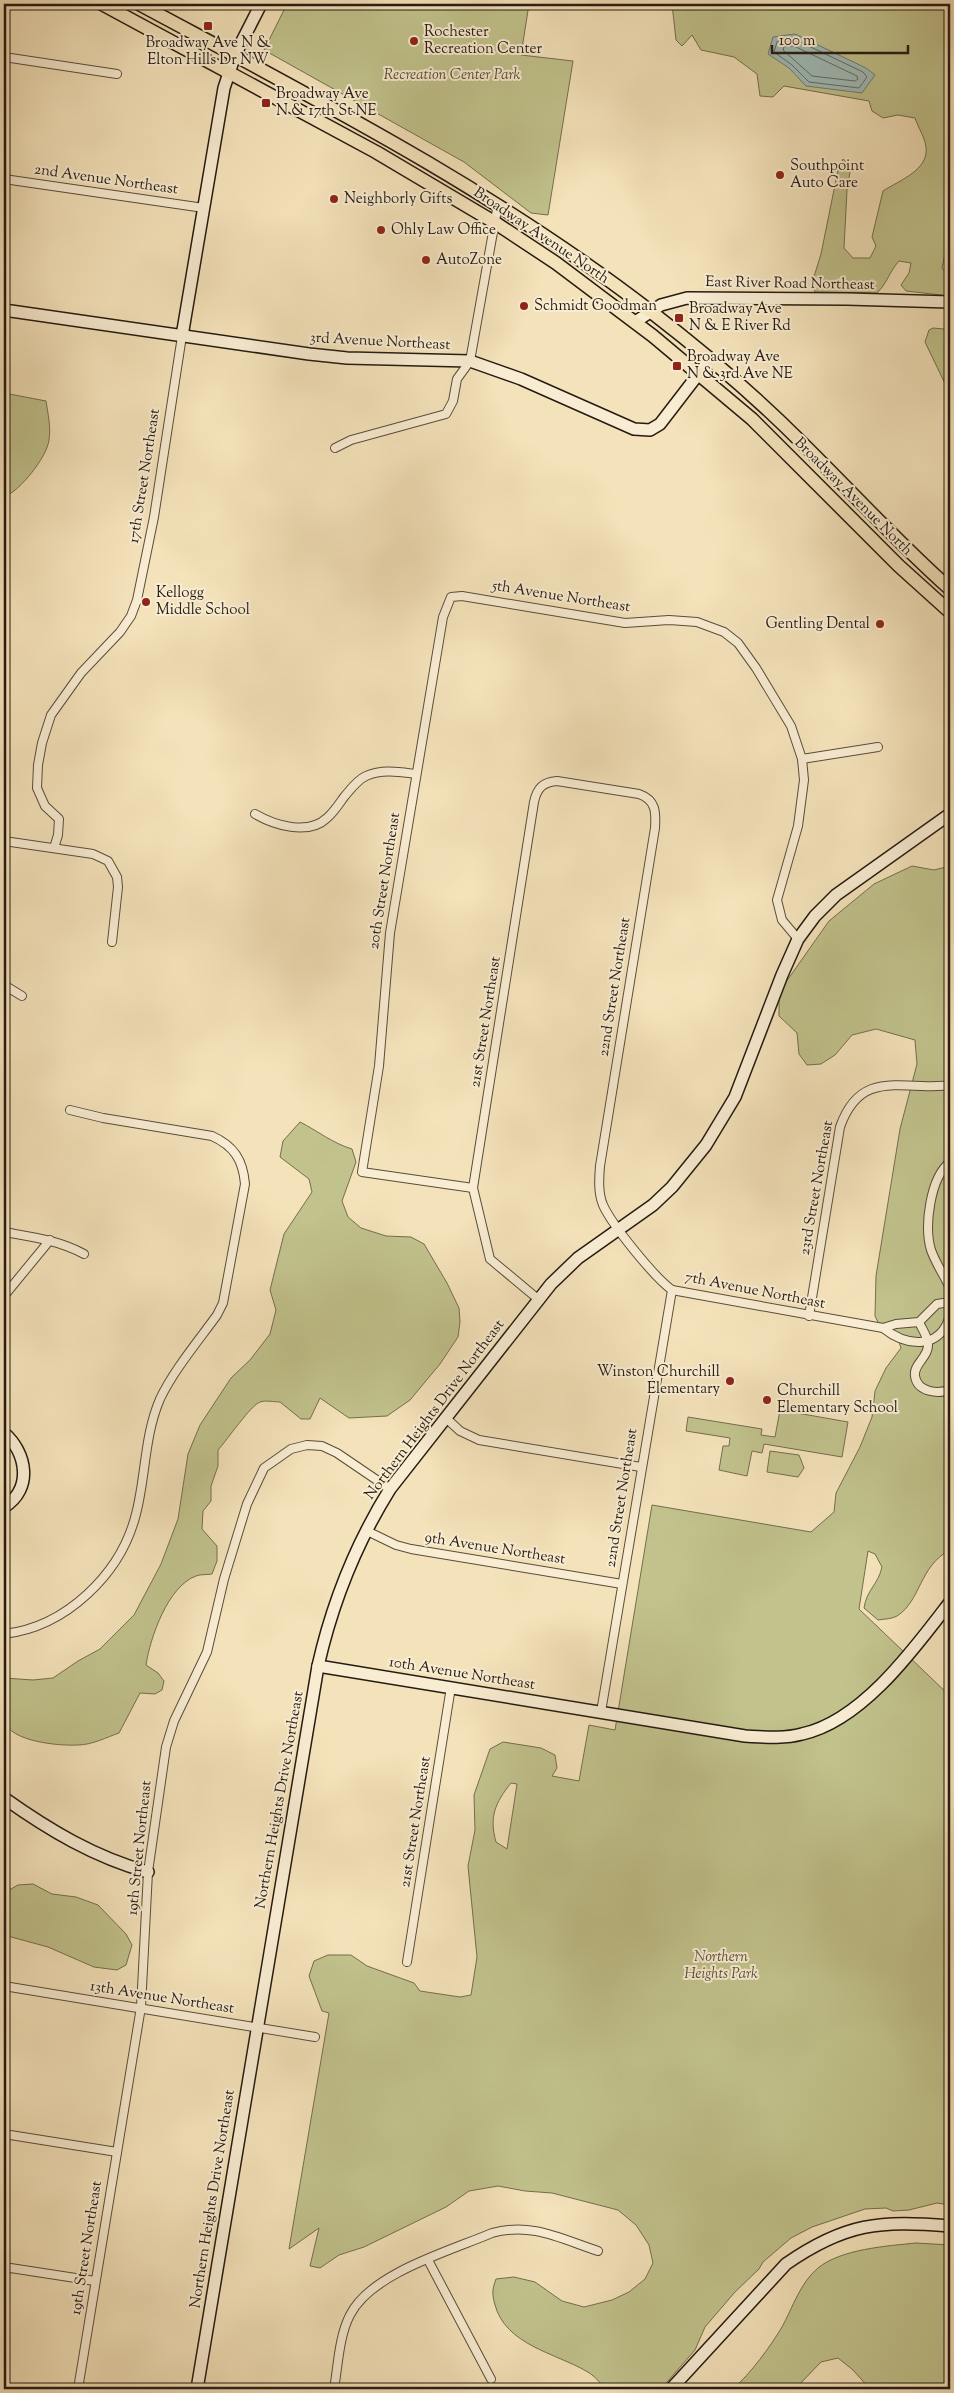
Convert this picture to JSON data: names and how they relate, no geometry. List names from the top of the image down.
{
  "streets": {
    "main road": ["Broadway Avenue North"],
    "street": [
      "2nd Avenue Northeast",
      "East River Road Northeast",
      "3rd Avenue Northeast",
      "17th Street Northeast",
      "5th Avenue Northeast",
      "20th Street Northeast",
      "22nd Street Northeast",
      "21st Street Northeast",
      "23rd Street Northeast",
      "7th Avenue Northeast",
      "Northern Heights Drive Northeast",
      "9th Avenue Northeast",
      "10th Avenue Northeast",
      "19th Street Northeast",
      "13th Avenue Northeast"
    ]
  },
  "crossings": [
    ["2nd Avenue Northeast", "17th Street Northeast"],
    ["Broadway Avenue North", "East River Road Northeast"],
    ["Broadway Avenue North", "3rd Avenue Northeast"],
    ["Broadway Avenue North", "17th Street Northeast"],
    ["3rd Avenue Northeast", "17th Street Northeast"],
    ["5th Avenue Northeast", "20th Street Northeast"],
    ["5th Avenue Northeast", "Northern Heights Drive Northeast"],
    ["20th Street Northeast", "21st Street Northeast"],
    ["22nd Street Northeast", "21st Street Northeast"],
    ["22nd Street Northeast", "7th Avenue Northeast"],
    ["22nd Street Northeast", "Northern Heights Drive Northeast"],
    ["22nd Street Northeast", "9th Avenue Northeast"],
    ["22nd Street Northeast", "10th Avenue Northeast"],
    ["21st Street Northeast", "Northern Heights Drive Northeast"],
    ["21st Street Northeast", "10th Avenue Northeast"],
    ["23rd Street Northeast", "7th Avenue Northeast"],
    ["7th Avenue Northeast", "Northern Heights Drive Northeast"],
    ["Northern Heights Drive Northeast", "9th Avenue Northeast"],
    ["Northern Heights Drive Northeast", "10th Avenue Northeast"],
    ["Northern Heights Drive Northeast", "19th Street Northeast"],
    ["Northern Heights Drive Northeast", "13th Avenue Northeast"],
    ["19th Street Northeast", "13th Avenue Northeast"]
  ],
  "parks": ["Recreation Center Park", "Northern Heights Park"],
  "places": {
    "transit": [
      "Broadway Ave N & Elton Hills Dr NW",
      "Broadway Ave N & 17th St NE",
      "Broadway Ave N & E River Rd",
      "Broadway Ave N & 3rd Ave NE"
    ],
    "other": [
      "Rochester Recreation Center",
      "Southpoint Auto Care",
      "Neighborly Gifts",
      "Ohly Law Office",
      "AutoZone",
      "Schmidt Goodman",
      "Kellogg Middle School",
      "Gentling Dental",
      "Winston Churchill Elementary",
      "Churchill Elementary School"
    ]
  },
  "scale_bar": "100 m"
}
